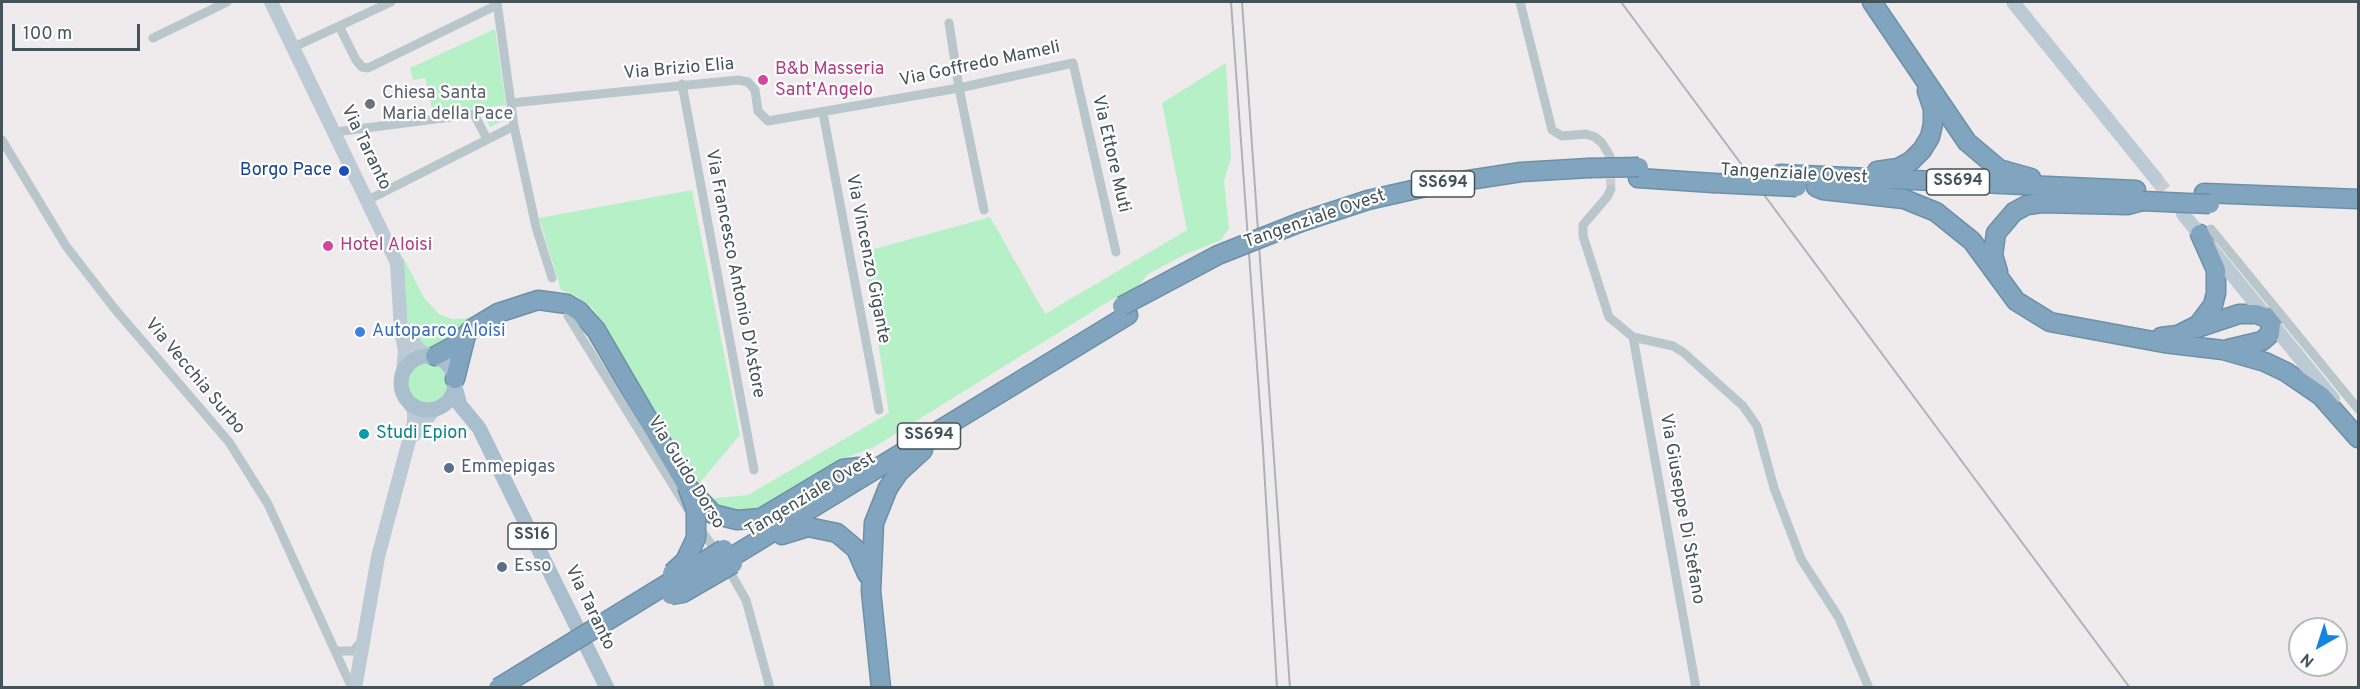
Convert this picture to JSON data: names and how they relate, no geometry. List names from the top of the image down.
{
  "streets": {
    "highway": ["Tangenziale Ovest", "SS694"],
    "main road": ["Via Taranto", "SS16"],
    "street": [
      "Via Goffredo Mameli",
      "Via Brizio Elia",
      "Via Ettore Muti",
      "Via Vincenzo Gigante",
      "Via Francesco Antonio D'Astore",
      "Via Vecchia Surbo",
      "Via Guido Dorso",
      "Via Giuseppe Di Stefano"
    ]
  },
  "crossings": [
    ["Via Goffredo Mameli", "Via Brizio Elia"],
    ["Via Goffredo Mameli", "Via Ettore Muti"],
    ["Via Goffredo Mameli", "Via Vincenzo Gigante"],
    ["Via Brizio Elia", "Via Vincenzo Gigante"],
    ["Via Brizio Elia", "Via Francesco Antonio D'Astore"]
  ],
  "places": [
    "B&b Masseria Sant'Angelo",
    "Chiesa Santa Maria della Pace",
    "Borgo Pace",
    "Hotel Aloisi",
    "Autoparco Aloisi",
    "Studi Epion",
    "Emmepigas",
    "Esso"
  ],
  "scale_bar": "100 m",
  "north": "bottom left"
}
